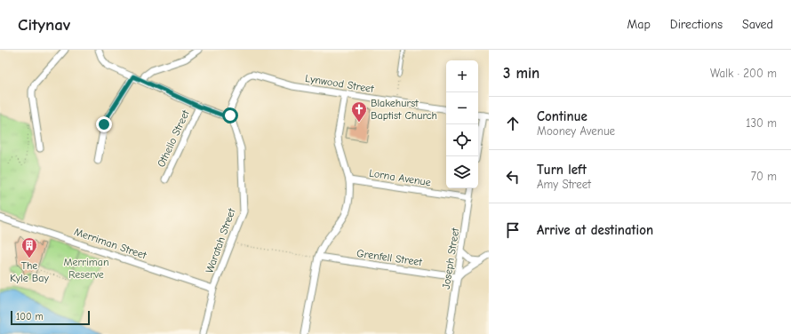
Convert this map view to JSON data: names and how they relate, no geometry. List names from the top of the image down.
{
  "streets": {
    "street": [
      "Lynwood Street",
      "Othello Street",
      "Lorna Avenue",
      "Waratah Street",
      "Merriman Street",
      "Grenfell Street",
      "Joseph Street"
    ]
  },
  "crossings": [
    ["Lynwood Street", "Waratah Street"],
    ["Lorna Avenue", "Joseph Street"],
    ["Waratah Street", "Merriman Street"],
    ["Grenfell Street", "Joseph Street"]
  ],
  "parks": ["Merriman Reserve"],
  "places": {
    "church": ["Blakehurst Baptist Church"],
    "building": ["The Kyle Bay"]
  },
  "scale_bar": "100 m",
  "page": {
    "header": "Citynav",
    "nav": ["Map", "Directions", "Saved"],
    "heading": ["3 min", "Walk · 200 m"],
    "map_buttons": ["+", "−"],
    "list": [
      ["Continue", "Mooney Avenue", "130 m"],
      ["Turn left", "Amy Street", "70 m"],
      "Arrive at destination"
    ],
    "scale": "100 m"
  }
}
